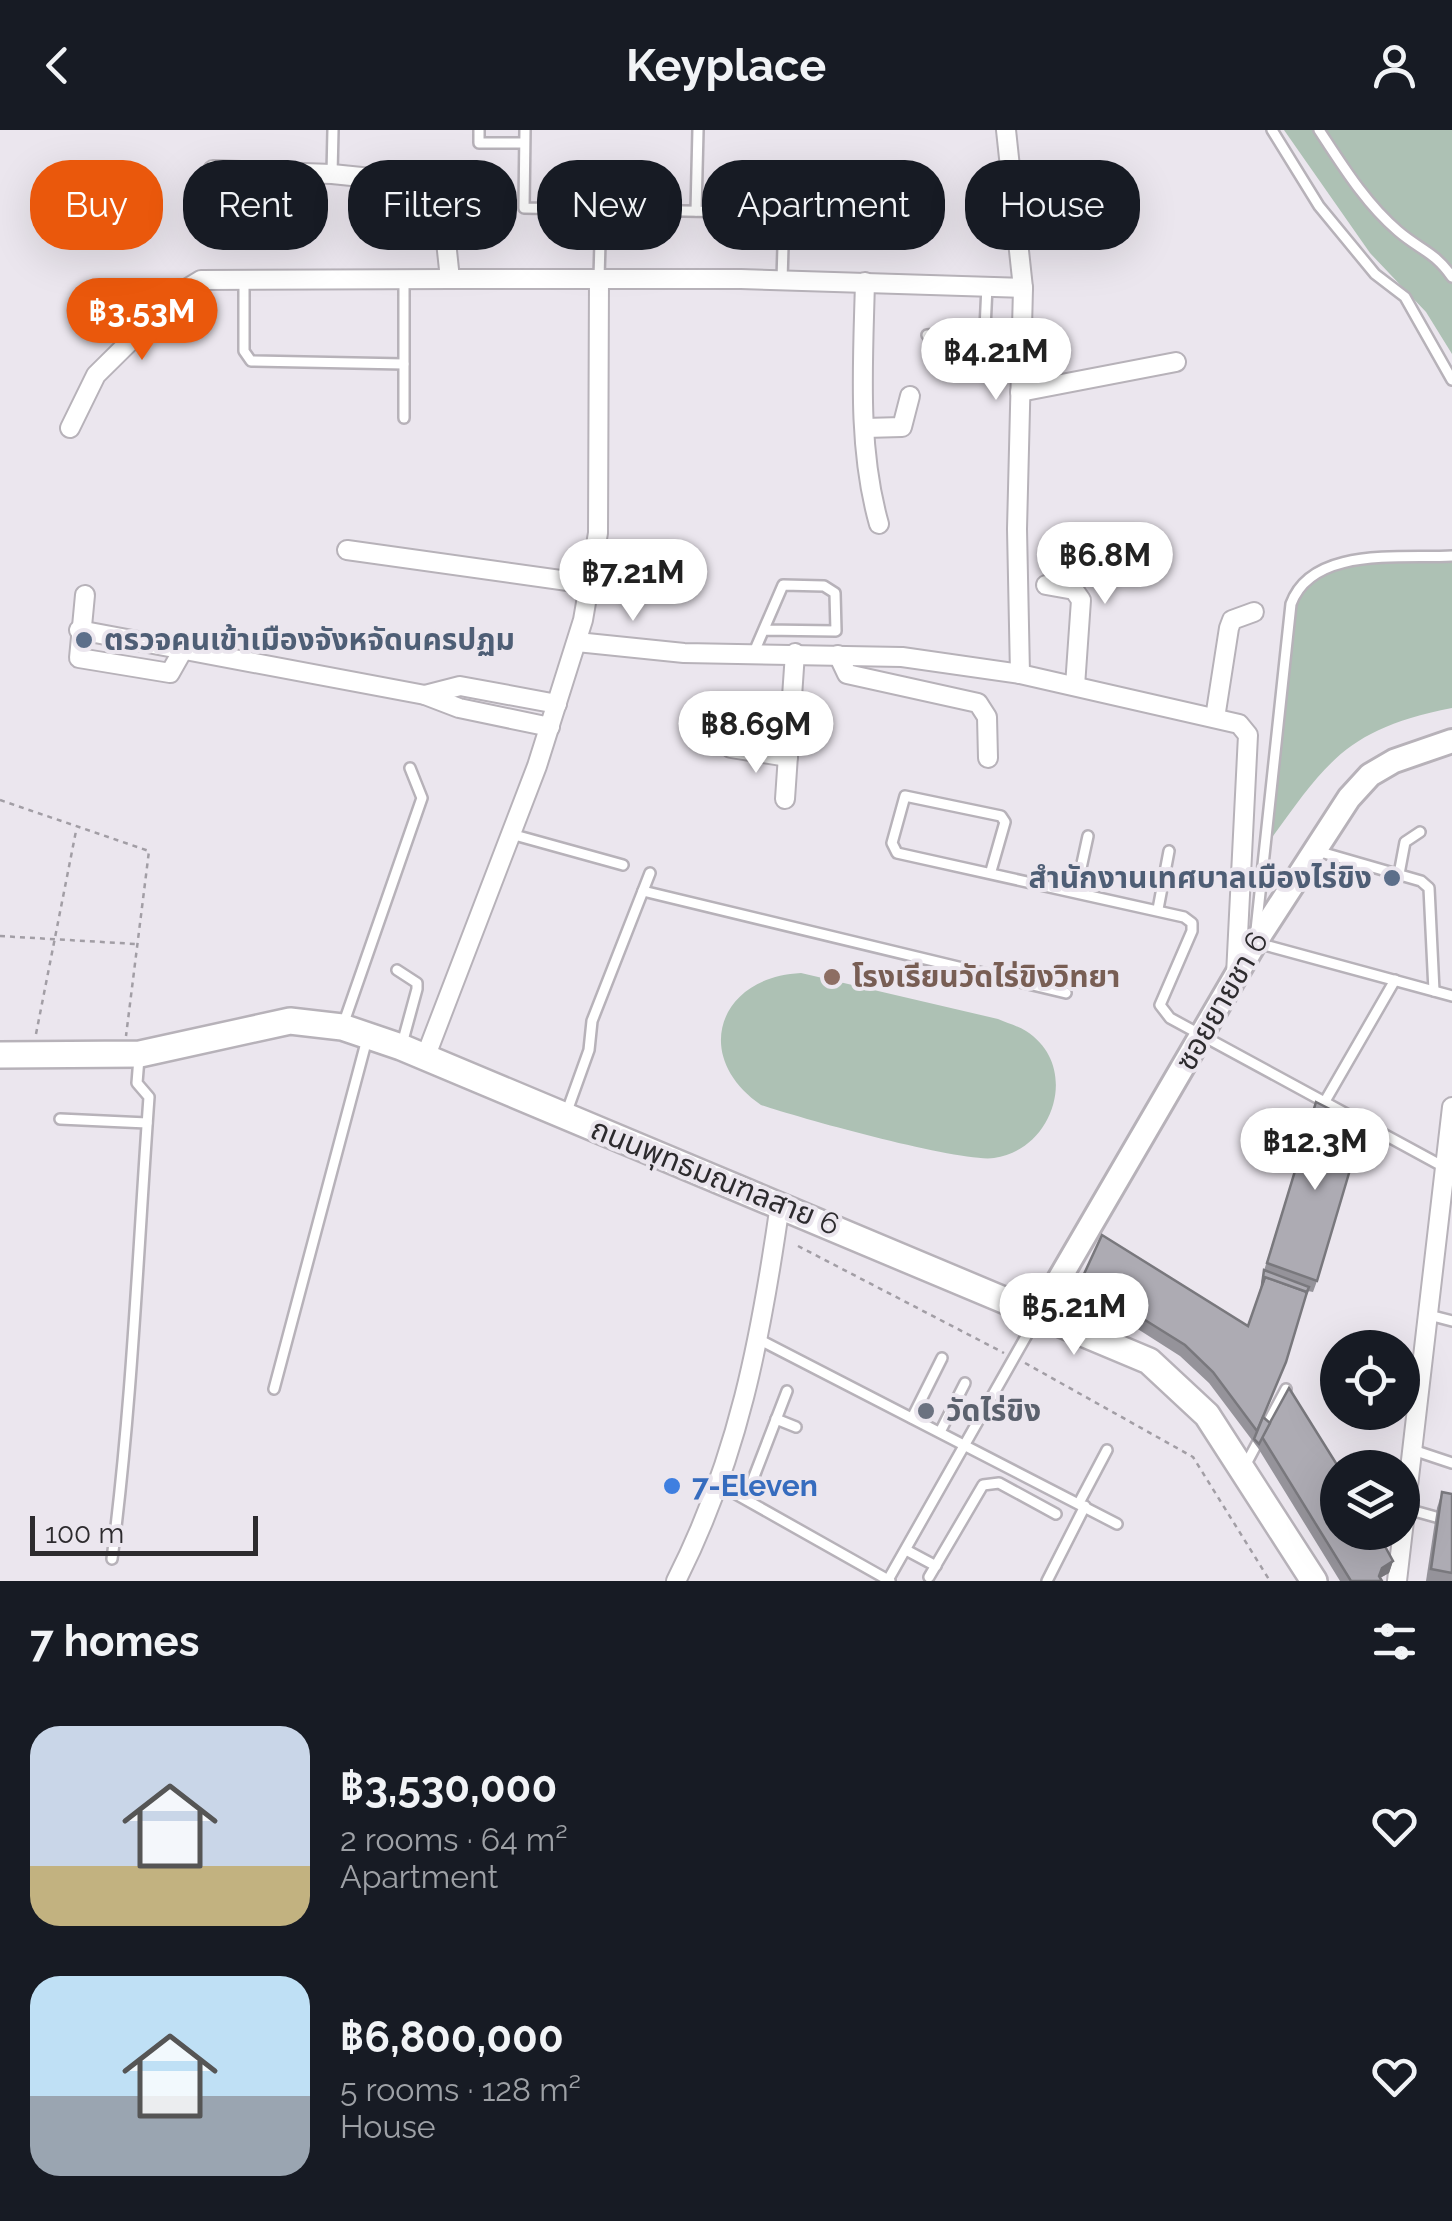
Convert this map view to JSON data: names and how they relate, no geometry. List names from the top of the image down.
{
  "streets": {
    "main road": ["ถนนพุทธมณฑลสาย 6"],
    "street": ["ซอยยายชา 6"]
  },
  "crossings": [
    ["ซอยยายชา 6", "ถนนพุทธมณฑลสาย 6"]
  ],
  "places": [
    "ตรวจคนเข้าเมืองจังหจัดนครปฏม",
    "สำนักงานเทศบาลเมืองไร่ขิง",
    "โรงเรียนวัดไร่ขิงวิทยา",
    "วัดไร่ขิง",
    "7-Eleven"
  ],
  "scale_bar": "100 m",
  "page": {
    "header": "Keyplace",
    "chip": [
      "Buy",
      "Rent",
      "Filters",
      "New",
      "Apartment",
      "House"
    ],
    "price": [
      "฿3.53M",
      "฿4.21M",
      "฿6.8M",
      "฿7.21M",
      "฿8.69M",
      "฿12.3M",
      "฿5.21M"
    ],
    "scale": "100 m",
    "heading": "7 homes",
    "list": [
      {
        "name": "฿3,530,000",
        "note": "2 rooms · 64 m² · Apartment"
      },
      {
        "name": "฿6,800,000",
        "note": "5 rooms · 128 m² · House"
      }
    ]
  }
}
